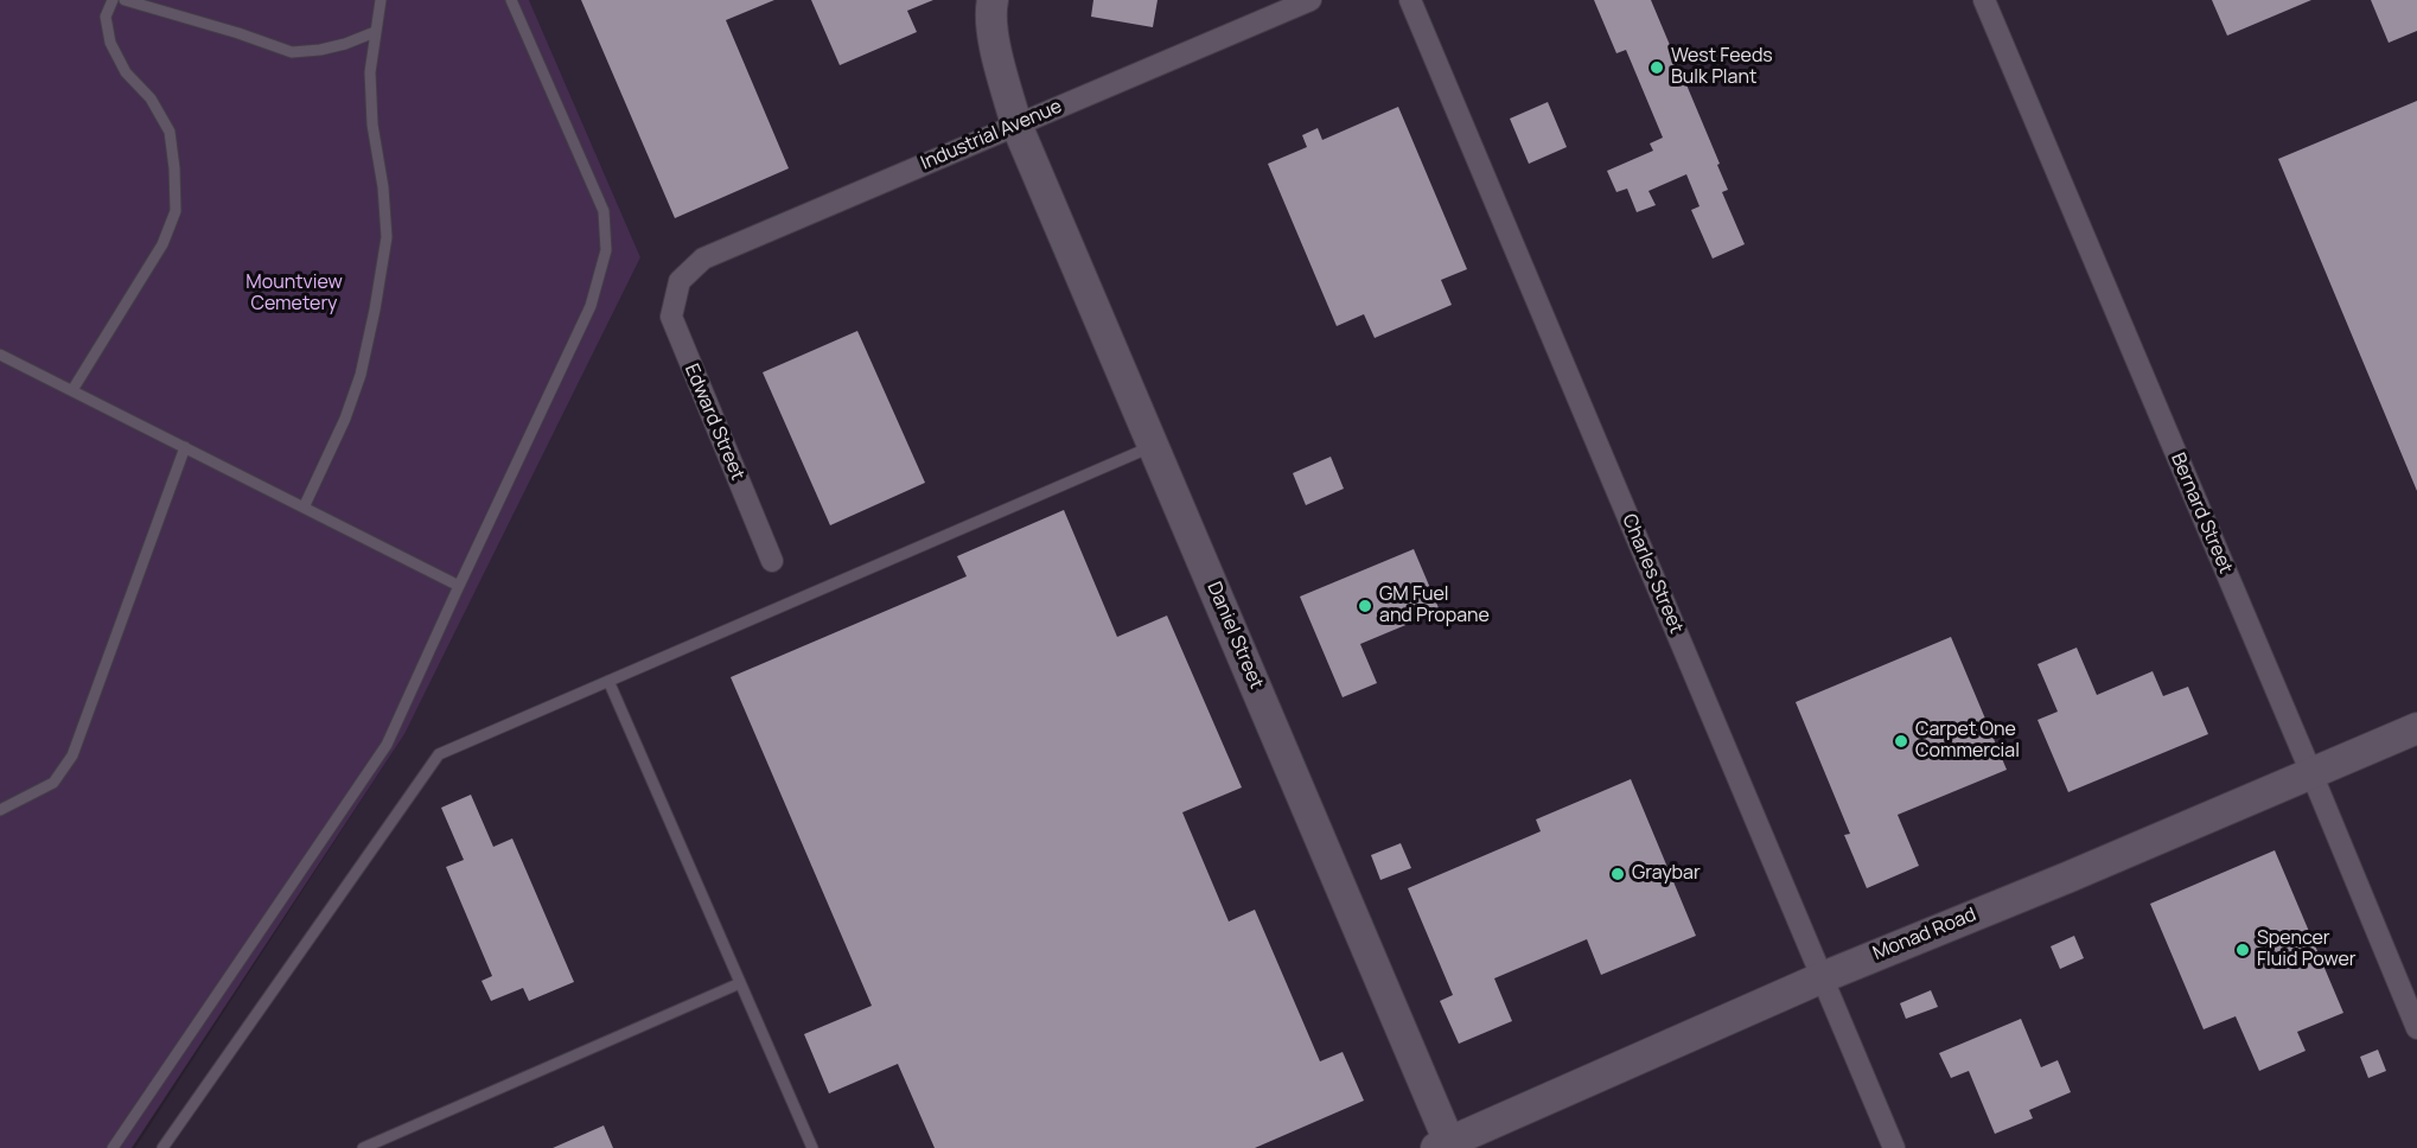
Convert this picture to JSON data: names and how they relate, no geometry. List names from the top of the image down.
{
  "streets": {
    "street": [
      "Industrial Avenue",
      "Edward Street",
      "Bernard Street",
      "Charles Street",
      "Daniel Street",
      "Monad Road"
    ]
  },
  "crossings": [
    ["Industrial Avenue", "Edward Street"],
    ["Industrial Avenue", "Daniel Street"],
    ["Bernard Street", "Monad Road"],
    ["Charles Street", "Monad Road"],
    ["Daniel Street", "Monad Road"]
  ],
  "parks": ["Mountview Cemetery"],
  "places": [
    "West Feeds Bulk Plant",
    "GM Fuel and Propane",
    "Carpet One Commercial",
    "Graybar",
    "Spencer Fluid Power"
  ]
}
